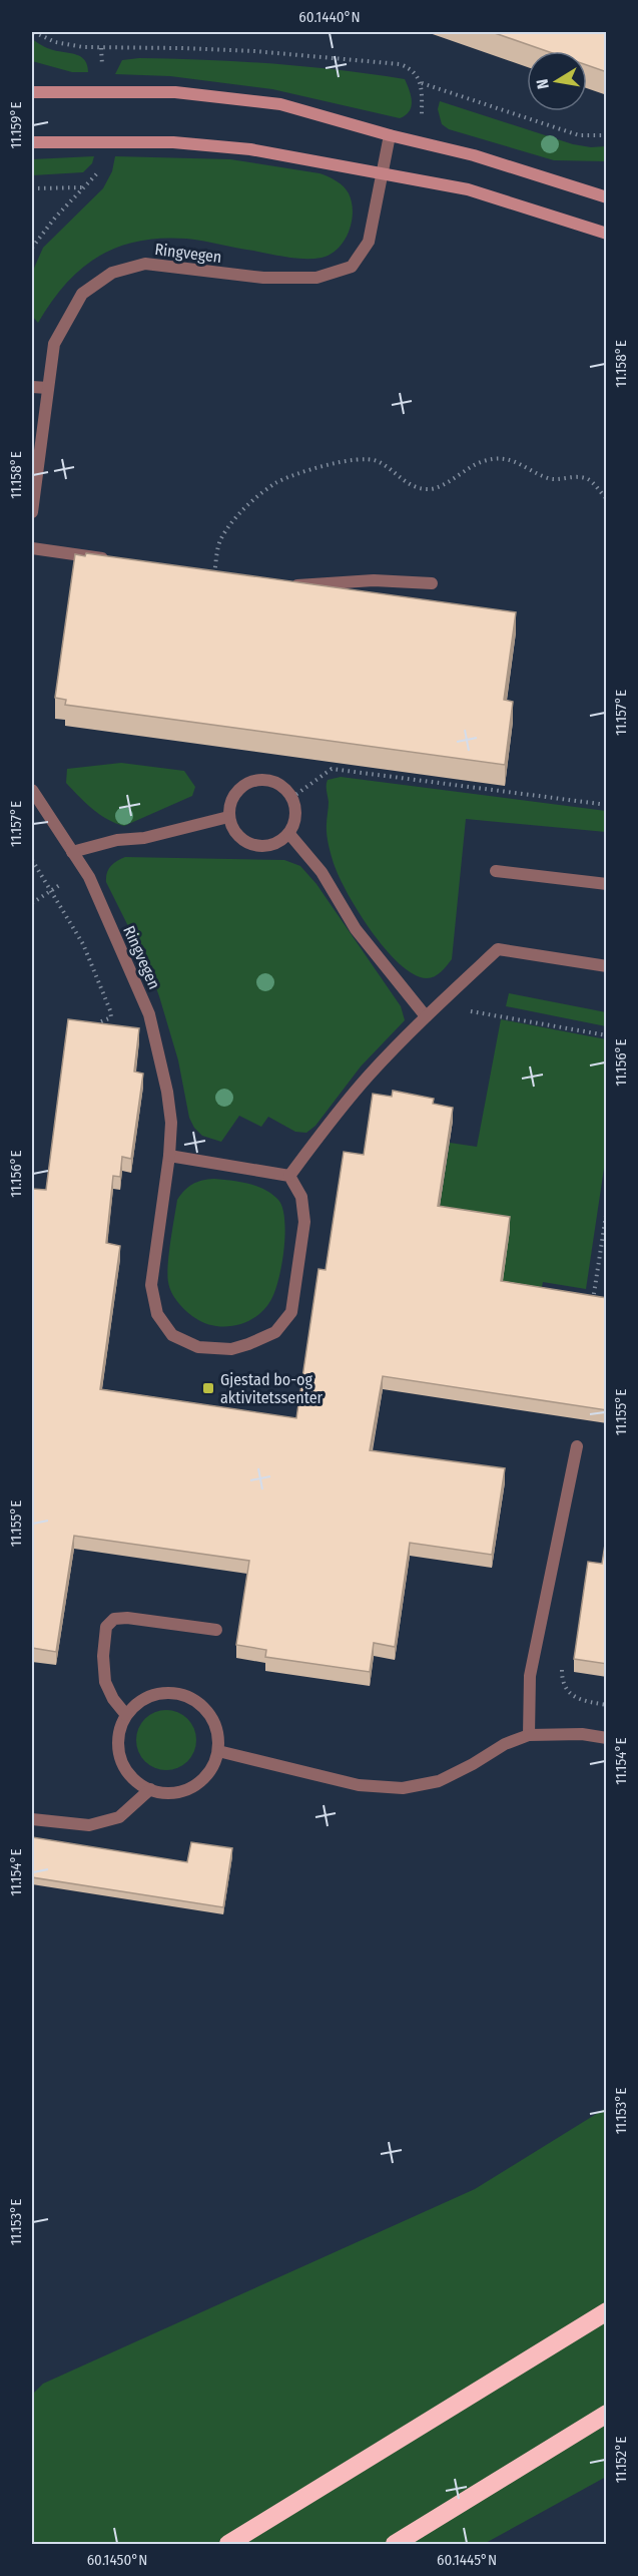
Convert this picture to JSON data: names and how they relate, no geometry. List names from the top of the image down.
{
  "streets": {
    "street": ["Ringvegen"]
  },
  "places": {
    "transit": ["Gjestad bo-og aktivitetssenter"]
  },
  "north": "left",
  "coordinates": [
    "60.1440°N",
    "11.159°E",
    "11.158°E",
    "11.157°E",
    "11.156°E",
    "11.155°E",
    "11.154°E",
    "11.153°E",
    "11.152°E",
    "60.1450°N",
    "60.1445°N"
  ]
}
